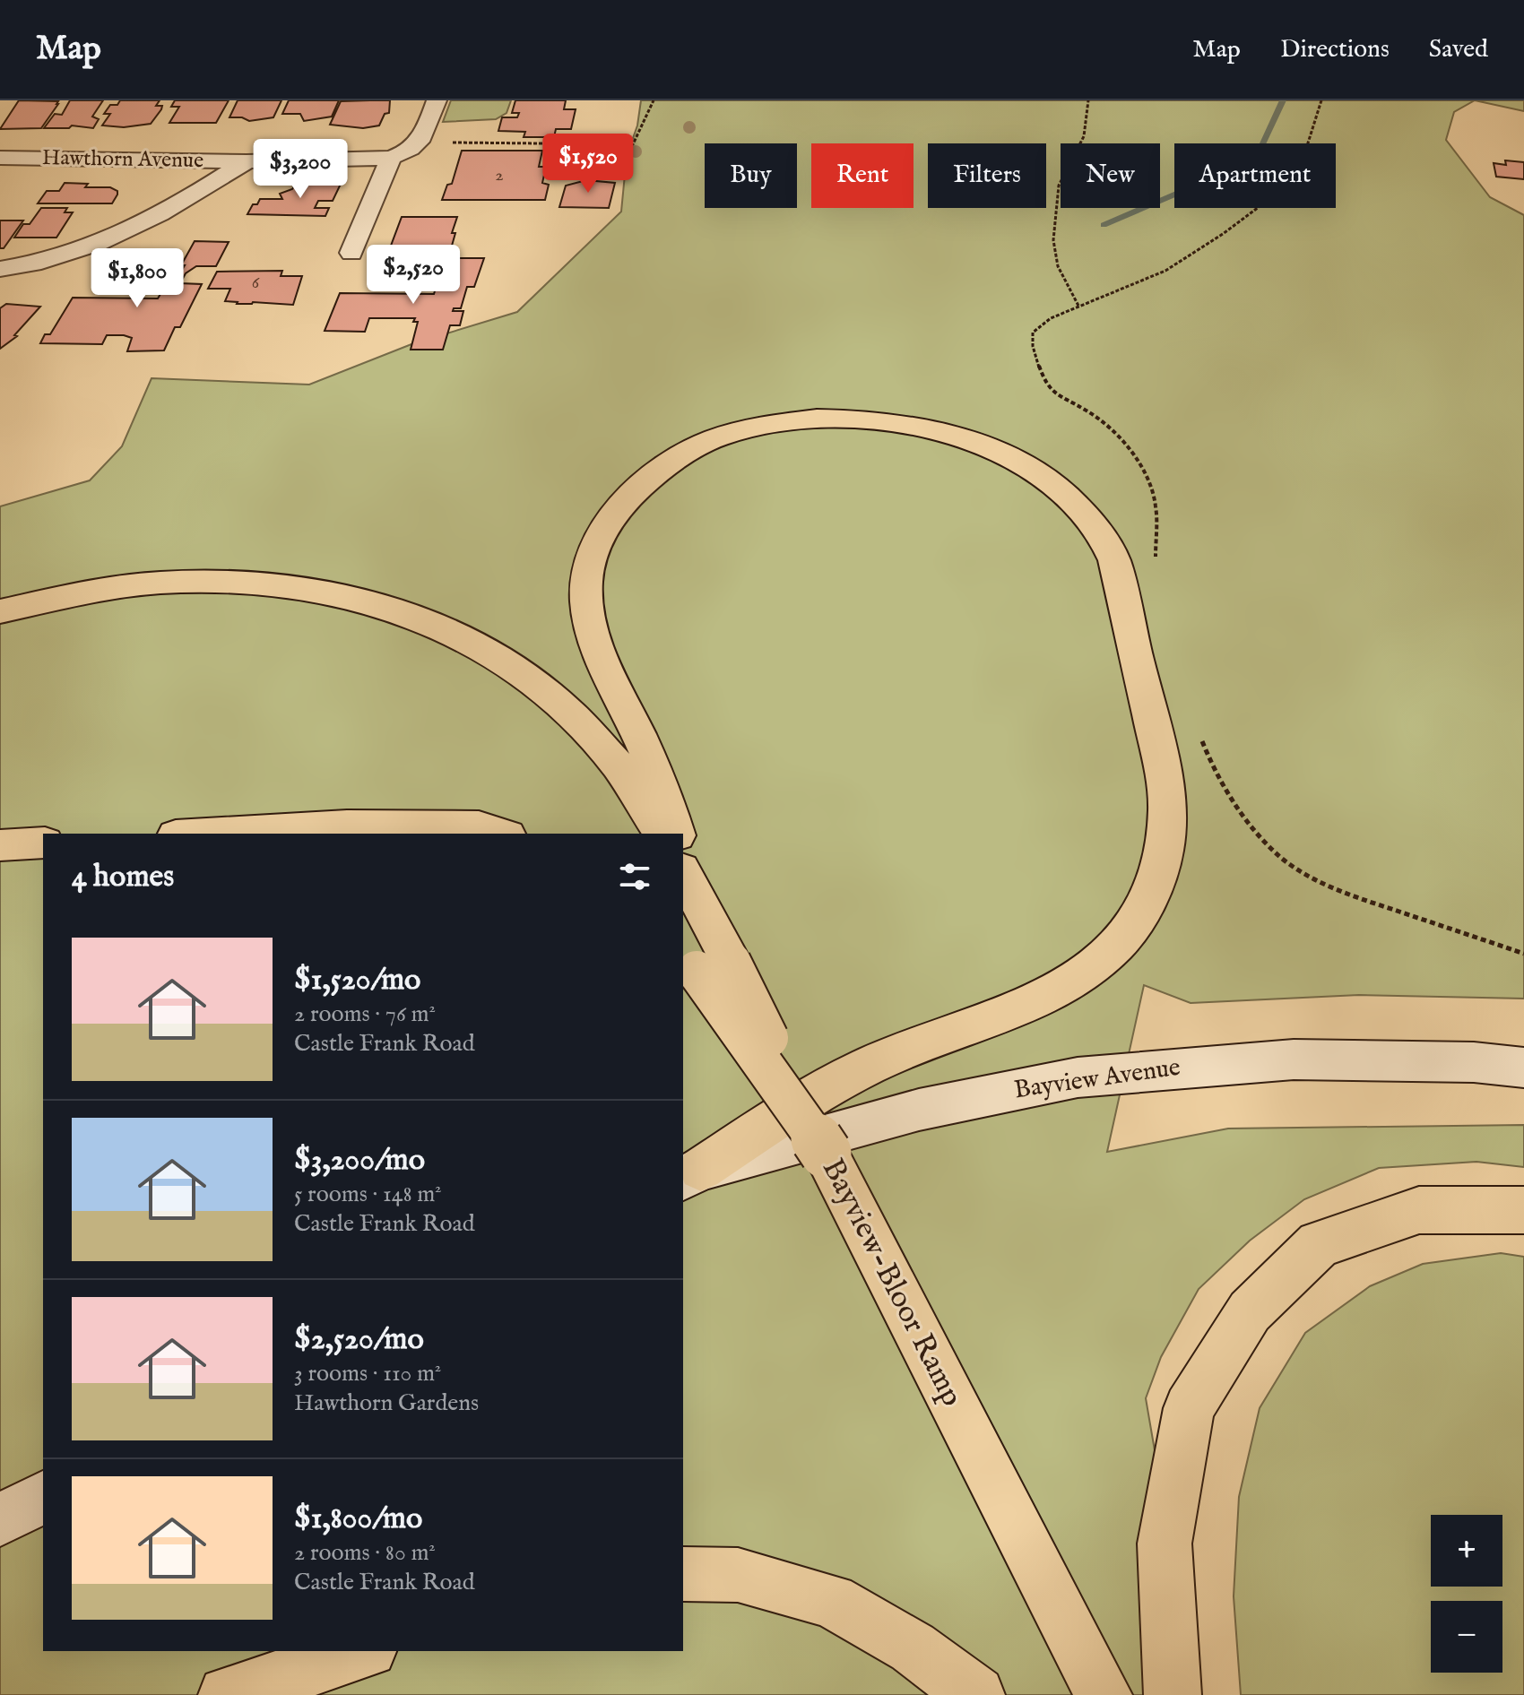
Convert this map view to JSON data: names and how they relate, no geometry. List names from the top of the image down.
{
  "streets": {
    "main road": ["Bayview Avenue", "Bayview-Bloor Ramp"],
    "street": ["Hawthorn Avenue"]
  },
  "house_numbers": ["2", "6"],
  "page": {
    "header": "Map",
    "nav": ["Map", "Directions", "Saved"],
    "price": [
      "$1,520",
      "$3,200",
      "$2,520",
      "$1,800"
    ],
    "chip": [
      "Buy",
      "Rent",
      "Filters",
      "New",
      "Apartment"
    ],
    "heading": "4 homes",
    "list": [
      {
        "name": "$1,520/mo",
        "note": "2 rooms · 76 m² · Castle Frank Road"
      },
      {
        "name": "$3,200/mo",
        "note": "5 rooms · 148 m² · Castle Frank Road"
      },
      {
        "name": "$2,520/mo",
        "note": "3 rooms · 110 m² · Hawthorn Gardens"
      },
      {
        "name": "$1,800/mo",
        "note": "2 rooms · 80 m² · Castle Frank Road"
      }
    ],
    "map_buttons": ["+", "−"]
  }
}
